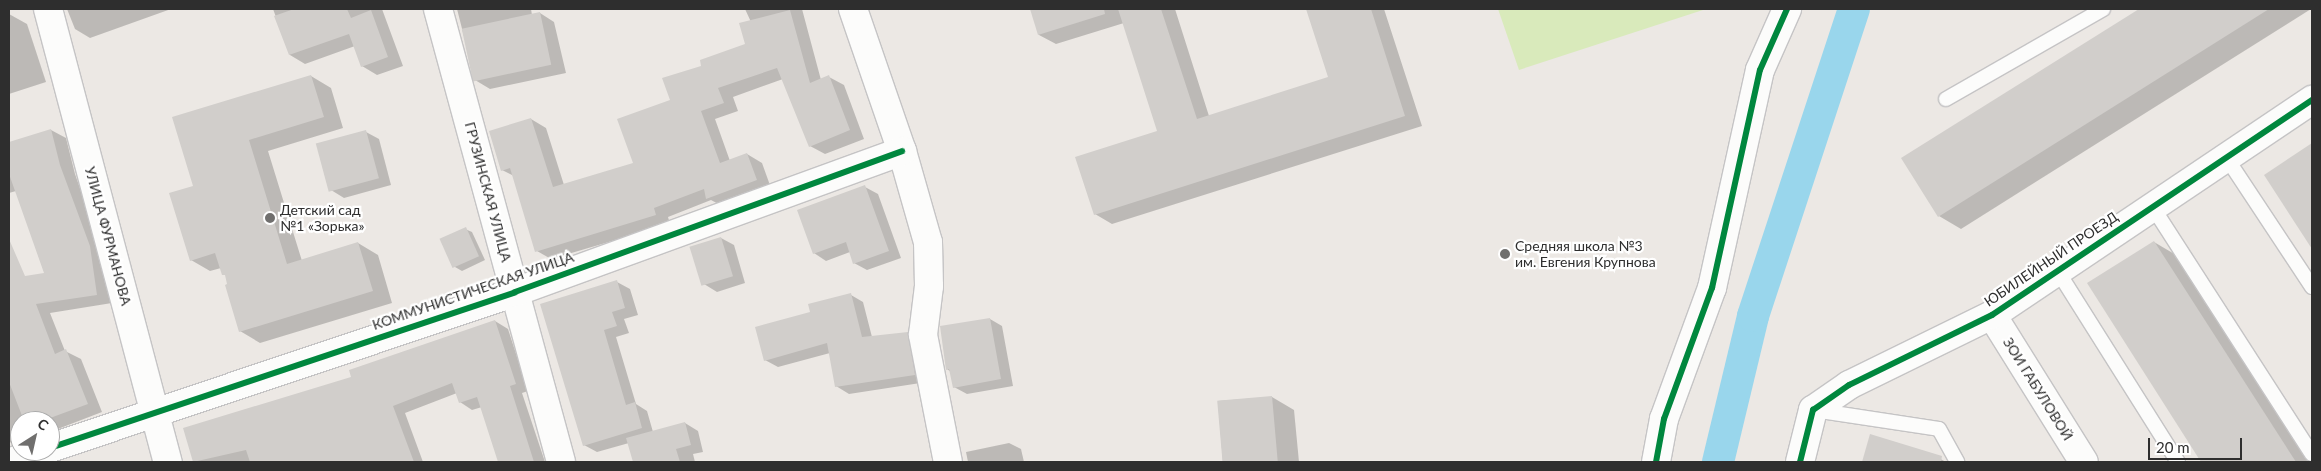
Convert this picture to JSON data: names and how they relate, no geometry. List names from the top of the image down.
{
  "streets": {
    "street": [
      "ГРУЗИНСКАЯ УЛИЦА",
      "УЛИЦА ФУРМАНОВА",
      "ЮБИЛЕЙНЫЙ ПРОЕЗД",
      "КОММУНИСТИЧЕСКАЯ УЛИЦА",
      "ЗОИ ГАБУЛОВОЙ"
    ]
  },
  "crossings": [
    ["ГРУЗИНСКАЯ УЛИЦА", "КОММУНИСТИЧЕСКАЯ УЛИЦА"],
    ["УЛИЦА ФУРМАНОВА", "КОММУНИСТИЧЕСКАЯ УЛИЦА"],
    ["ЮБИЛЕЙНЫЙ ПРОЕЗД", "ЗОИ ГАБУЛОВОЙ"]
  ],
  "places": ["Детский сад №1 «Зорька»", "Средняя школа №3 им. Евгения Крупнова"],
  "scale_bar": "20 m",
  "north": "top right"
}
